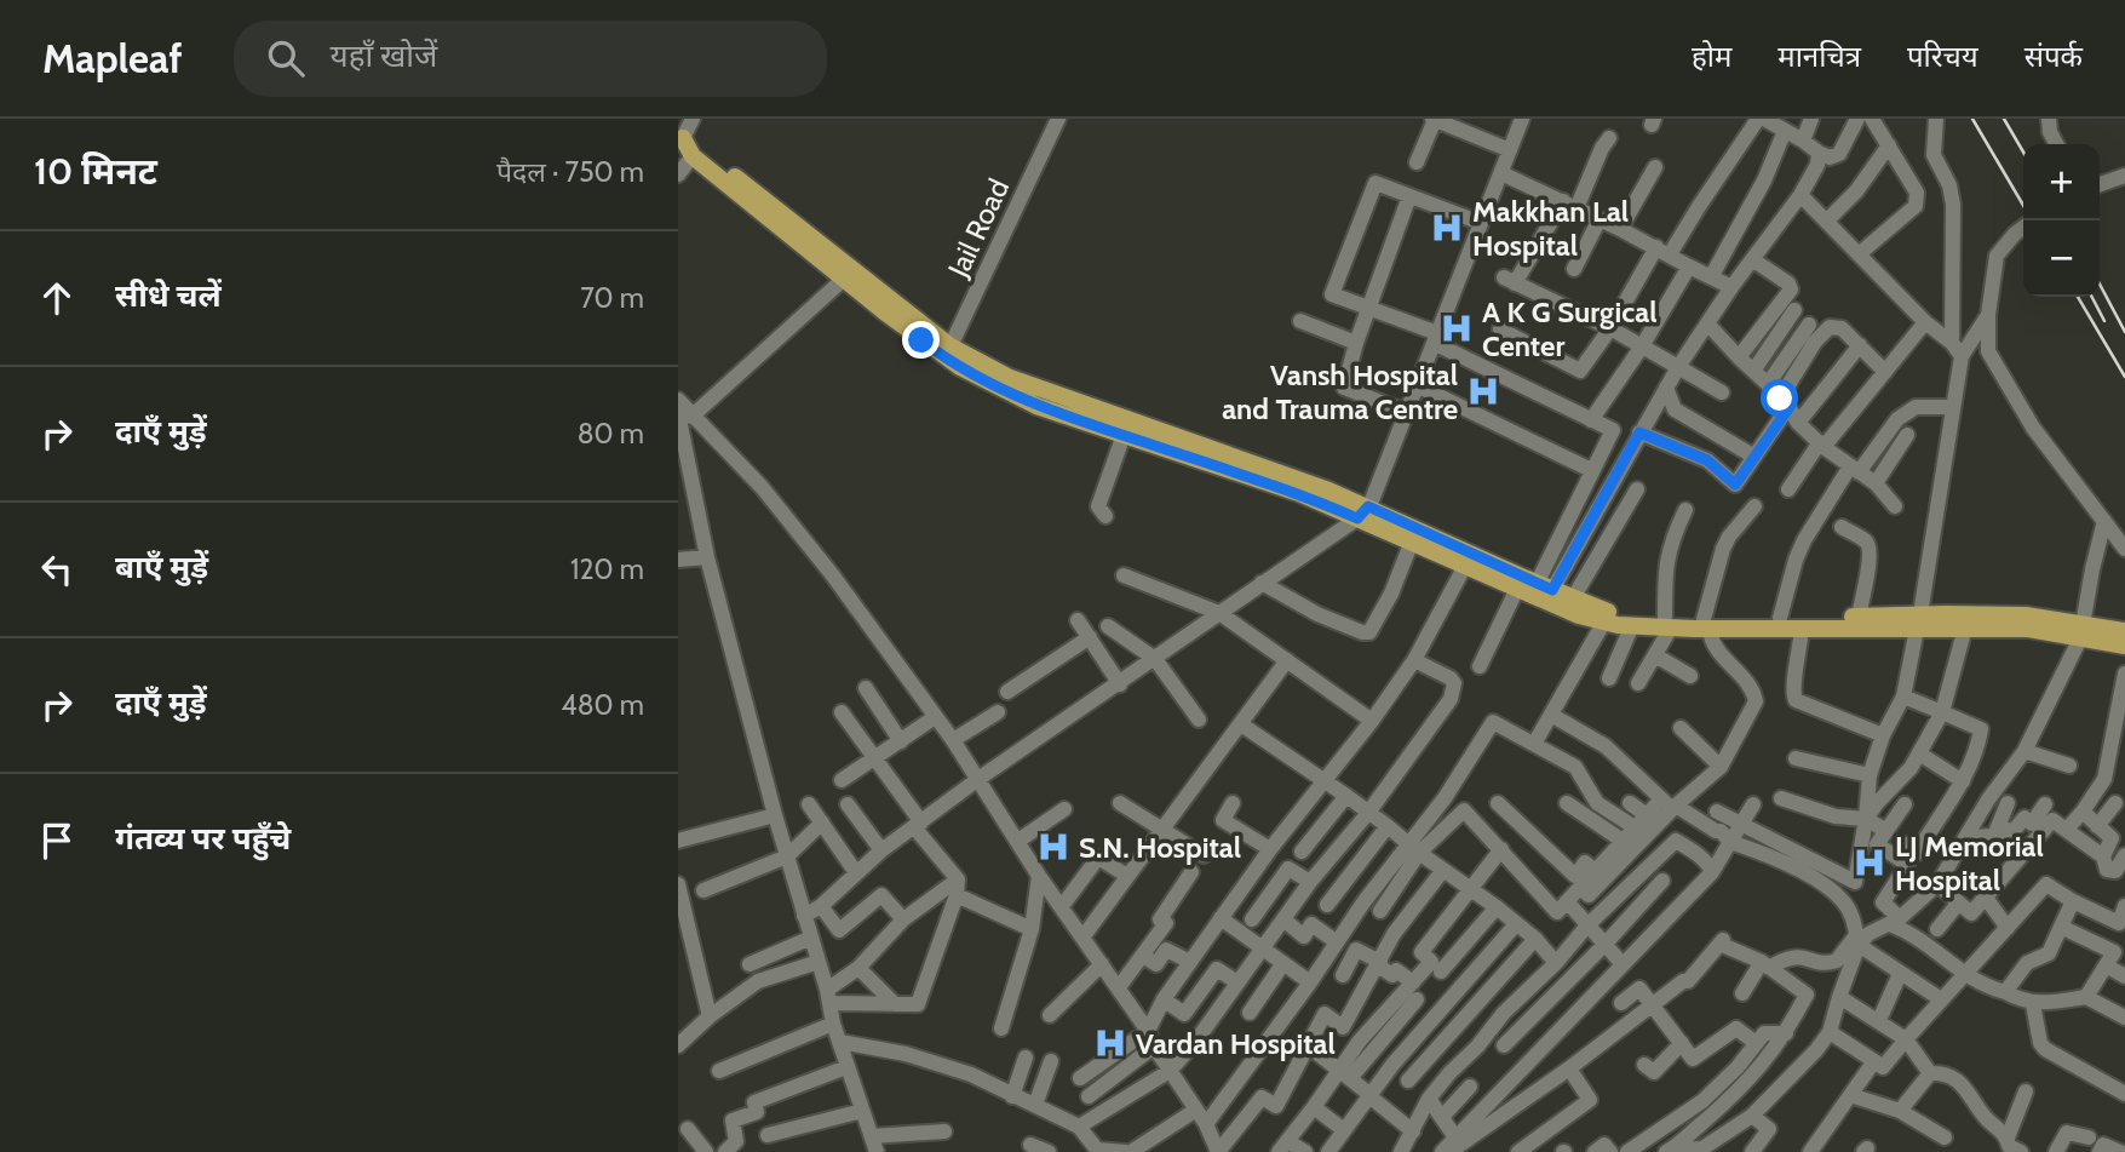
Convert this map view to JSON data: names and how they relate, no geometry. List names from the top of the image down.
{
  "streets": {
    "street": ["Jail Road"]
  },
  "places": {
    "hospital": [
      "Makkhan Lal Hospital",
      "A K G Surgical Center",
      "Vansh Hospital and Trauma Centre",
      "S.N. Hospital",
      "LJ Memorial Hospital",
      "Vardan Hospital"
    ]
  },
  "page": {
    "header": "Mapleaf",
    "search": "यहाँ खोजें",
    "nav": [
      "होम",
      "मानचित्र",
      "परिचय",
      "संपर्क"
    ],
    "heading": ["10 मिनट", "पैदल · 750 m"],
    "map_buttons": ["+", "−"],
    "list": [
      ["सीधे चलें", "70 m"],
      ["दाएँ मुड़ें", "80 m"],
      ["बाएँ मुड़ें", "120 m"],
      ["दाएँ मुड़ें", "480 m"],
      "गंतव्य पर पहुँचे"
    ]
  }
}
